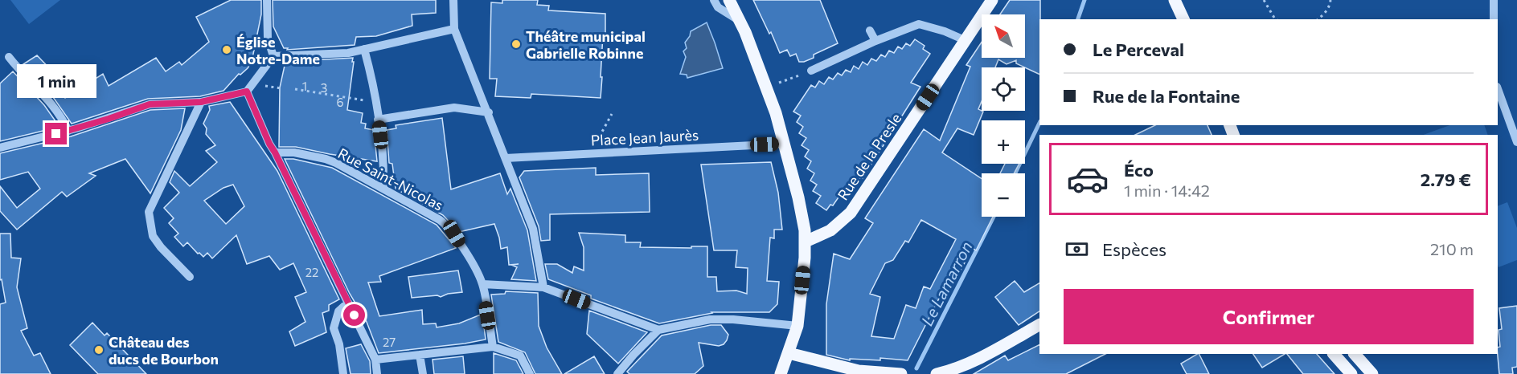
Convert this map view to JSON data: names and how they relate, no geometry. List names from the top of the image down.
{
  "streets": {
    "main road": ["Rue de la Presle"],
    "street": ["Place Jean Jaurès", "Rue Saint-Nicolas"]
  },
  "water": ["Le Lamarron"],
  "places": ["Théâtre municipal Gabrielle Robinne", "Église Notre-Dame", "Château des ducs de Bourbon"],
  "house_numbers": [
    "1",
    "3",
    "6",
    "22",
    "27"
  ],
  "north": "top left",
  "page": {
    "map_buttons": ["+", "−"],
    "banner": ["Le Perceval", "Rue de la Fontaine"],
    "bubble": "1 min",
    "list": [
      {
        "name": "Éco",
        "note": "1 min · 14:42",
        "value": "2.79 €"
      }
    ],
    "pay": ["Espèces", "210 m"],
    "buttons": "Confirmer"
  }
}
